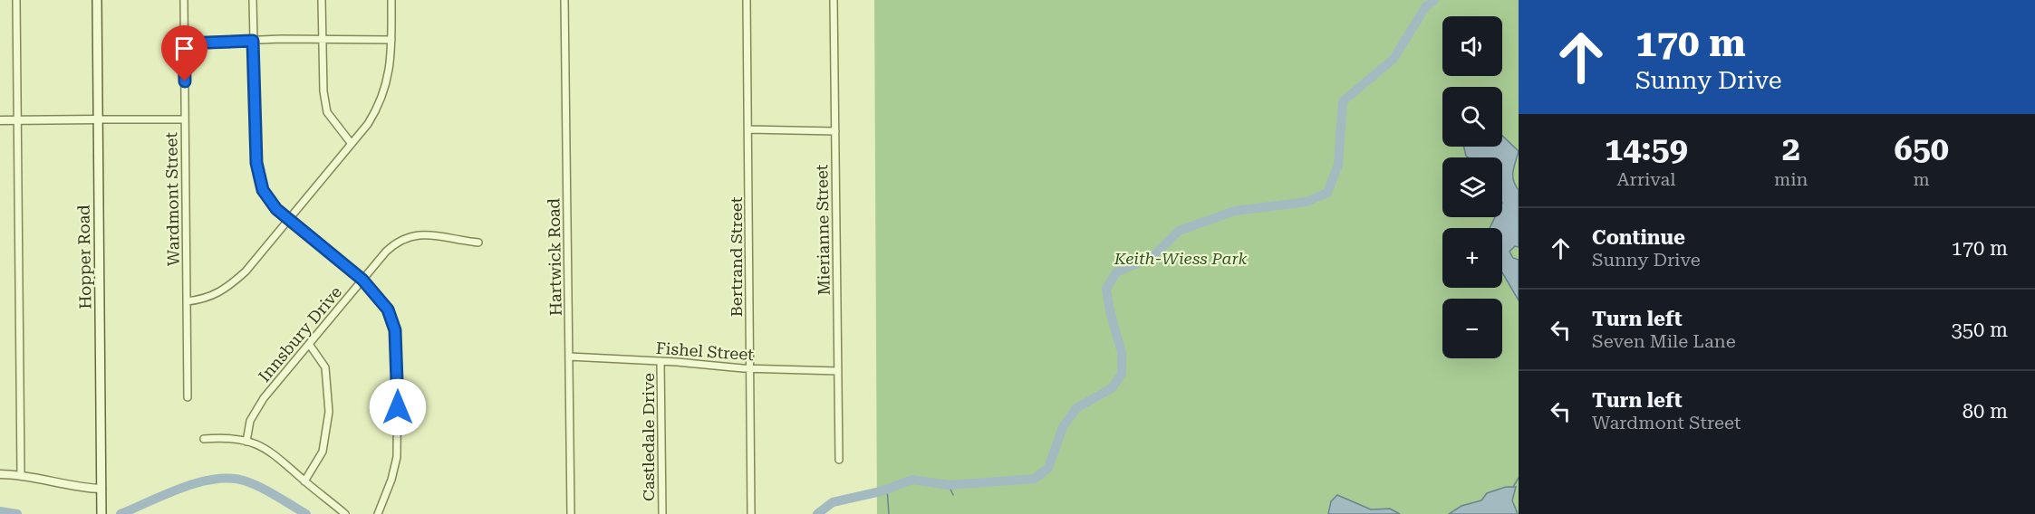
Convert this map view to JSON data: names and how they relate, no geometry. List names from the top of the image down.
{
  "streets": {
    "main road": ["Hopper Road"],
    "street": [
      "Wardmont Street",
      "Mierianne Street",
      "Hartwick Road",
      "Bertrand Street",
      "Innsbury Drive",
      "Fishel Street",
      "Castledale Drive"
    ]
  },
  "crossings": [
    ["Mierianne Street", "Fishel Street"],
    ["Hartwick Road", "Fishel Street"],
    ["Bertrand Street", "Fishel Street"],
    ["Fishel Street", "Castledale Drive"]
  ],
  "parks": ["Keith-Wiess Park"],
  "page": {
    "turn": ["170 m", "Sunny Drive"],
    "map_buttons": ["+", "−"],
    "eta": [
      "14:59",
      "Arrival",
      "2",
      "min",
      "650",
      "m"
    ],
    "list": [
      {
        "name": "Continue",
        "note": "Sunny Drive",
        "value": "170 m"
      },
      {
        "name": "Turn left",
        "note": "Seven Mile Lane",
        "value": "350 m"
      },
      {
        "name": "Turn left",
        "note": "Wardmont Street",
        "value": "80 m"
      }
    ]
  }
}
